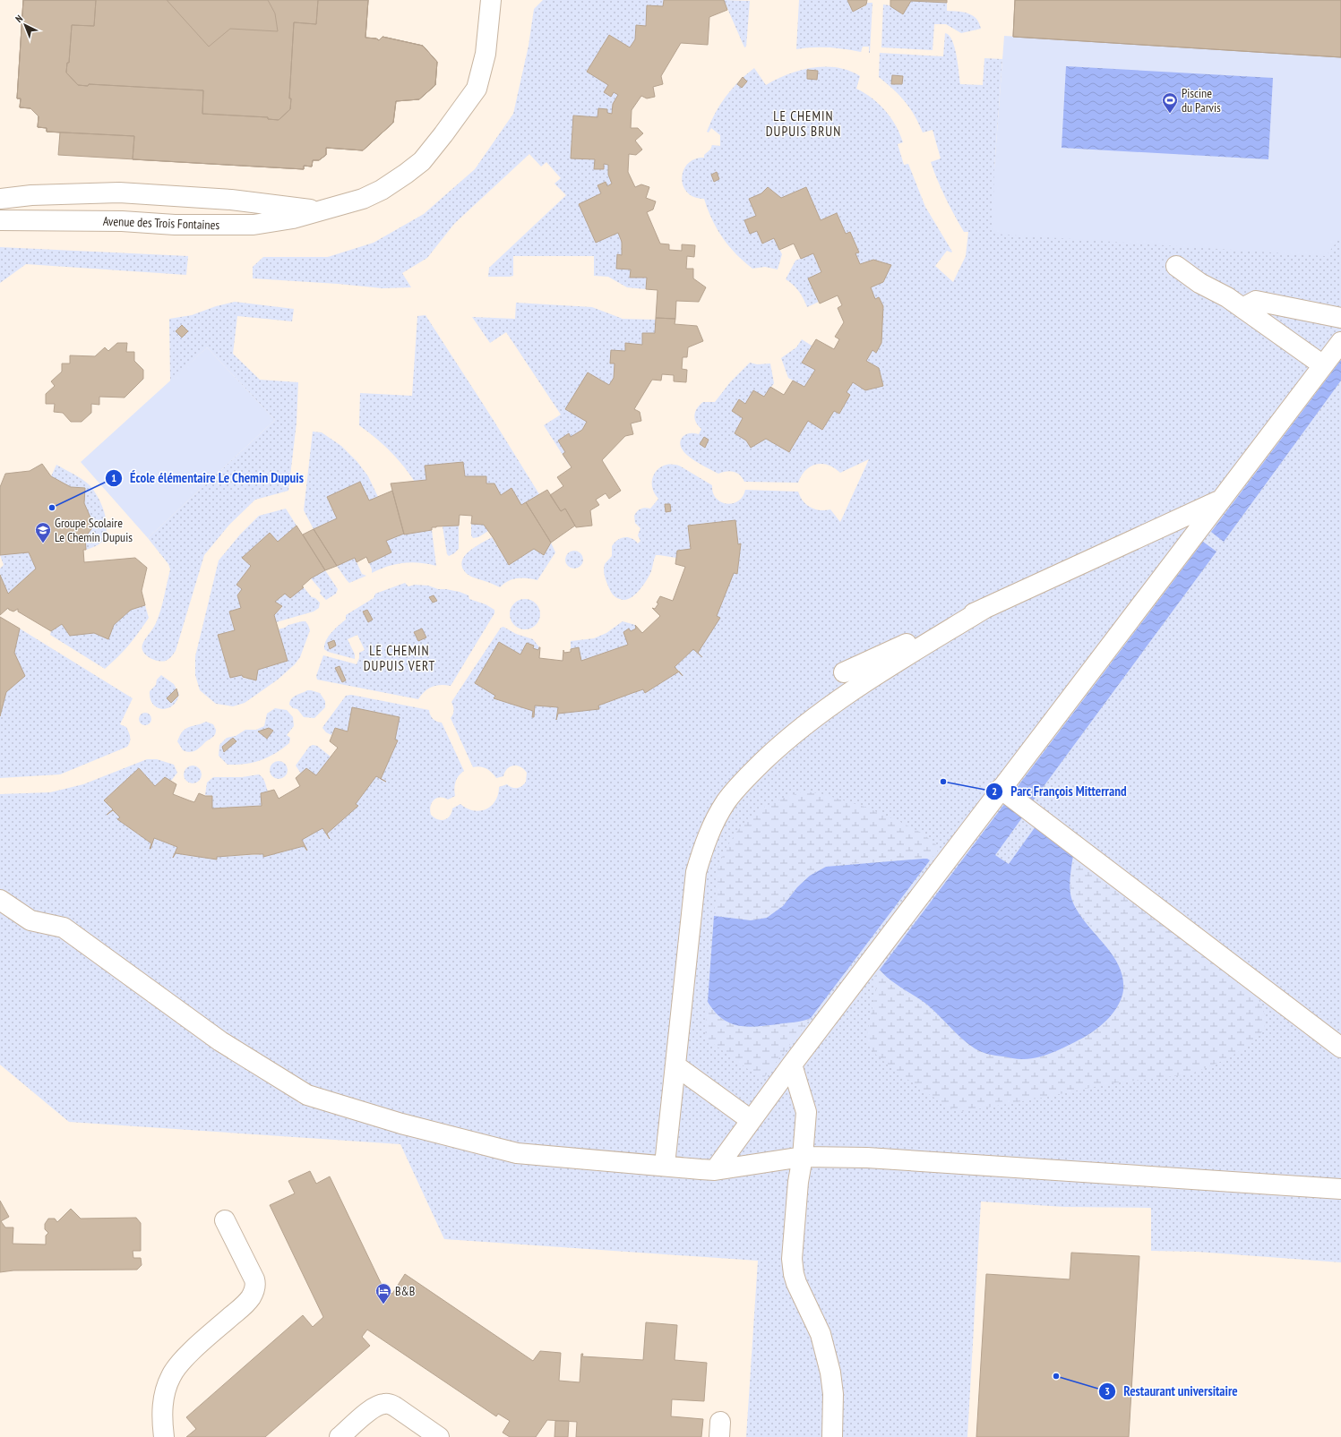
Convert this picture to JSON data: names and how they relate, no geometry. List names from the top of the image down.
{
  "streets": {
    "street": ["Avenue des Trois Fontaines"]
  },
  "districts": ["LE CHEMIN DUPUIS BRUN", "LE CHEMIN DUPUIS VERT"],
  "places": {
    "sports": ["Piscine du Parvis"],
    "other": ["École élémentaire Le Chemin Dupuis", "Parc François Mitterrand", "Restaurant universitaire"],
    "school or university": ["Groupe Scolaire Le Chemin Dupuis"],
    "hotel": ["B&B"]
  },
  "north": "top left"
}
